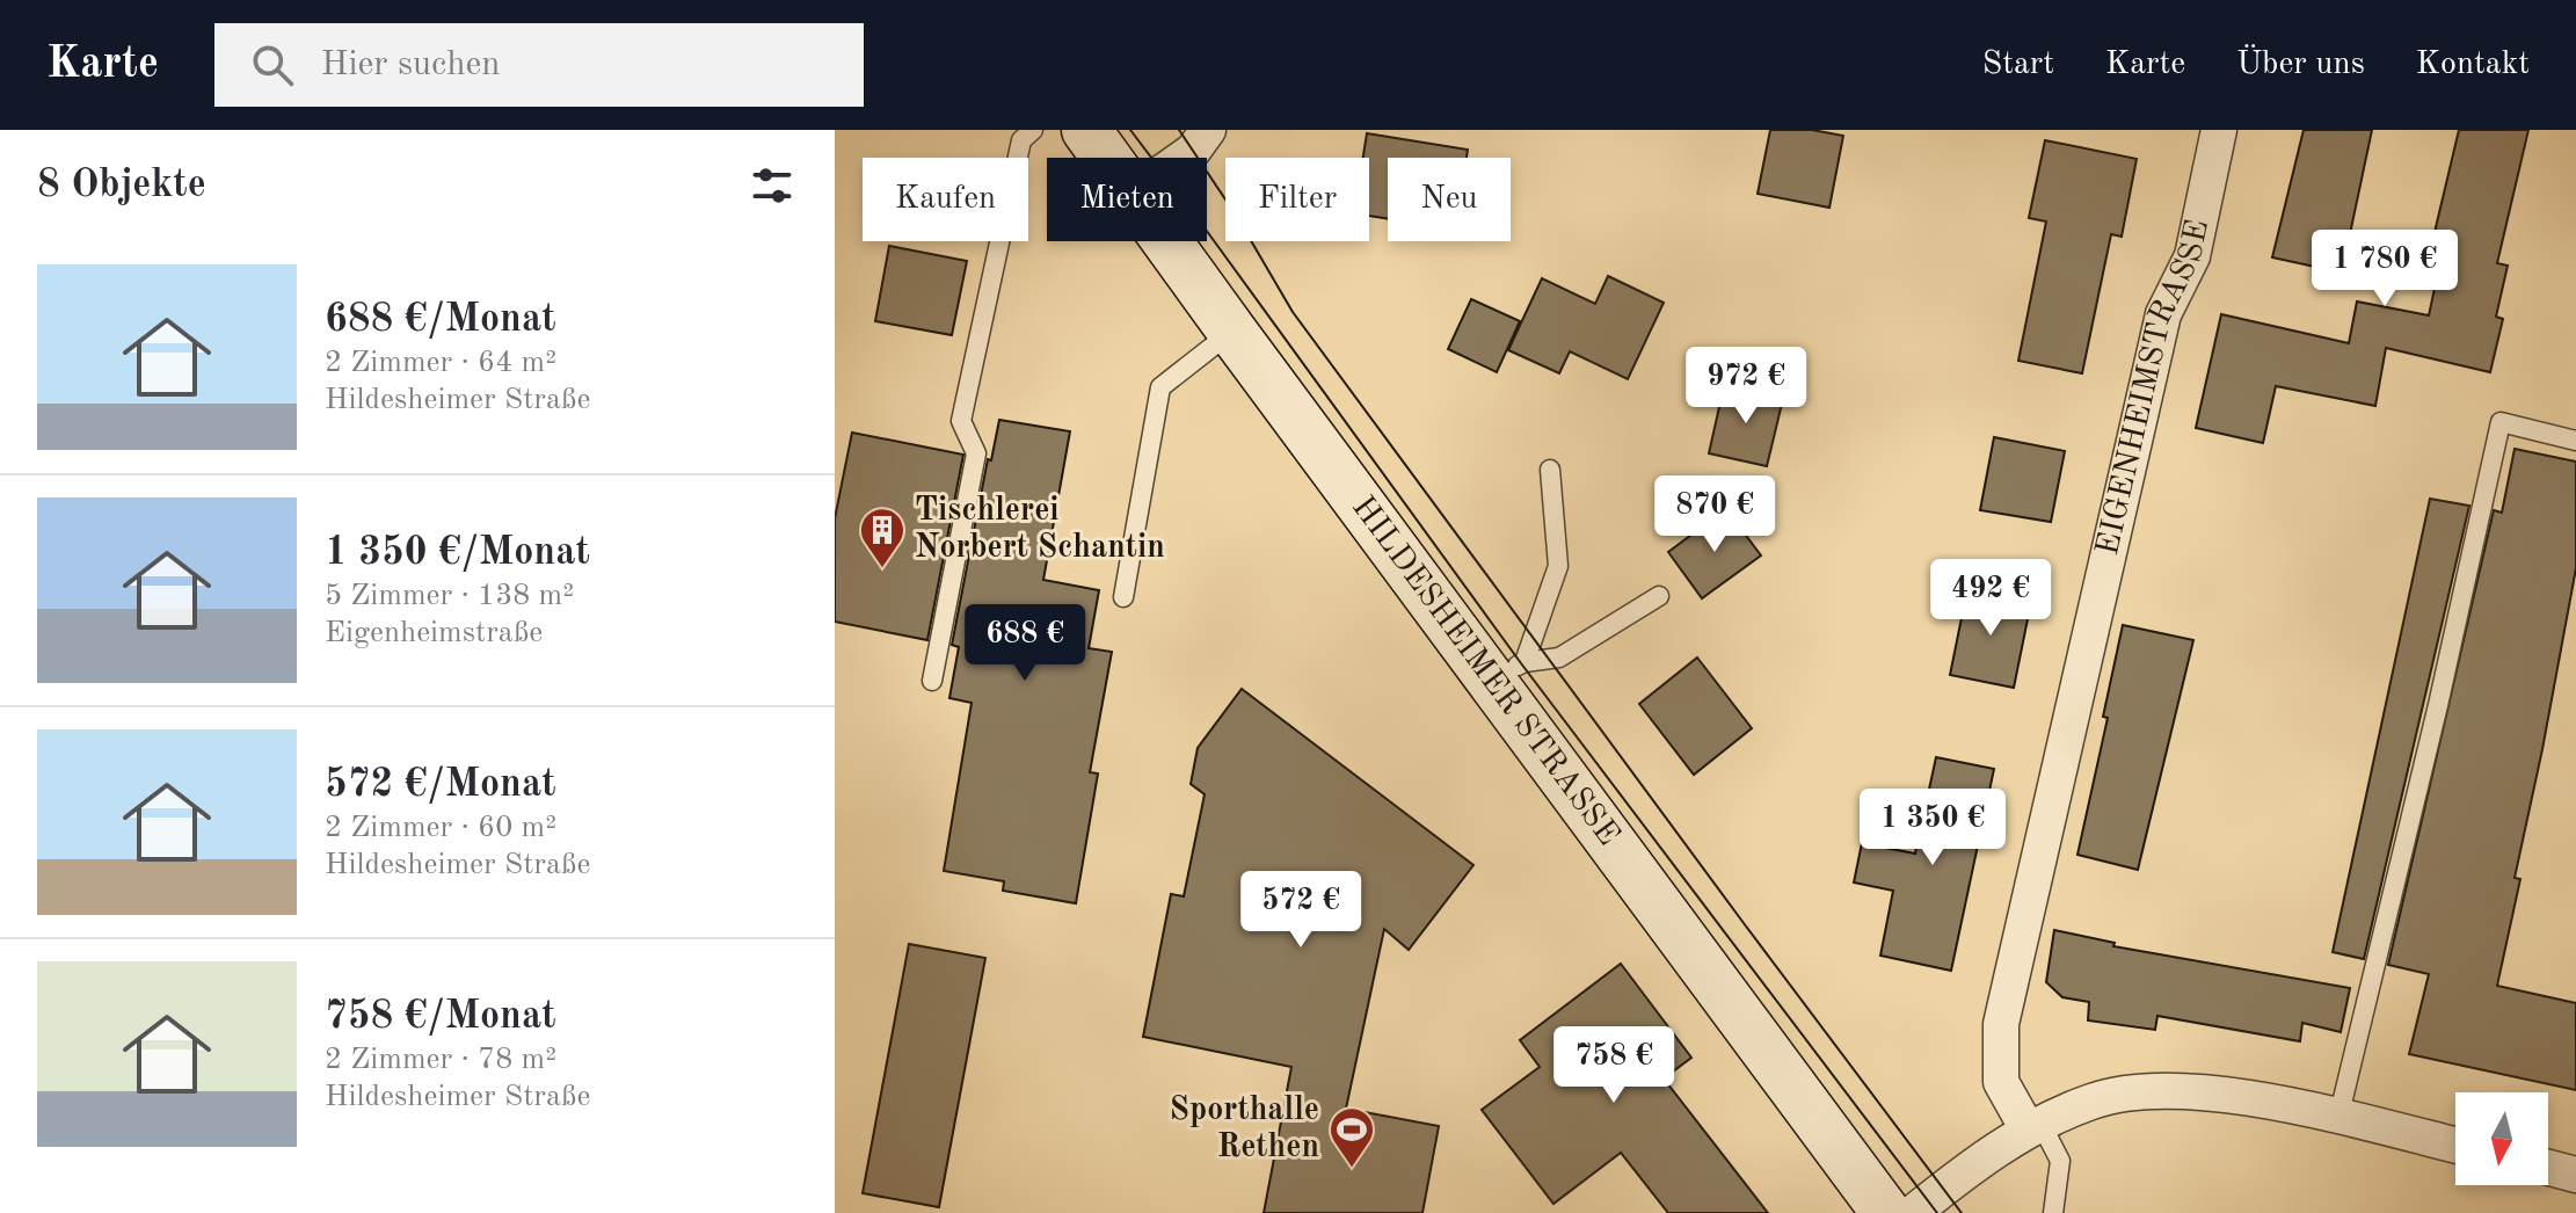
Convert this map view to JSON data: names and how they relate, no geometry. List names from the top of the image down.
{
  "streets": {
    "street": ["EIGENHEIMSTRASSE", "HILDESHEIMER STRASSE"]
  },
  "places": {
    "building": ["Tischlerei Norbert Schantin"],
    "sports": ["Sporthalle Rethen"]
  },
  "north": "bottom",
  "page": {
    "header": "Karte",
    "search": "Hier suchen",
    "nav": [
      "Start",
      "Karte",
      "Über uns",
      "Kontakt"
    ],
    "heading": "8 Objekte",
    "chip": [
      "Kaufen",
      "Mieten",
      "Filter",
      "Neu"
    ],
    "price": [
      "1 780 €",
      "972 €",
      "870 €",
      "492 €",
      "688 €",
      "1 350 €",
      "572 €",
      "758 €"
    ],
    "list": [
      {
        "name": "688 €/Monat",
        "note": "2 Zimmer · 64 m² · Hildesheimer Straße"
      },
      {
        "name": "1 350 €/Monat",
        "note": "5 Zimmer · 138 m² · Eigenheimstraße"
      },
      {
        "name": "572 €/Monat",
        "note": "2 Zimmer · 60 m² · Hildesheimer Straße"
      },
      {
        "name": "758 €/Monat",
        "note": "2 Zimmer · 78 m² · Hildesheimer Straße"
      }
    ]
  }
}
